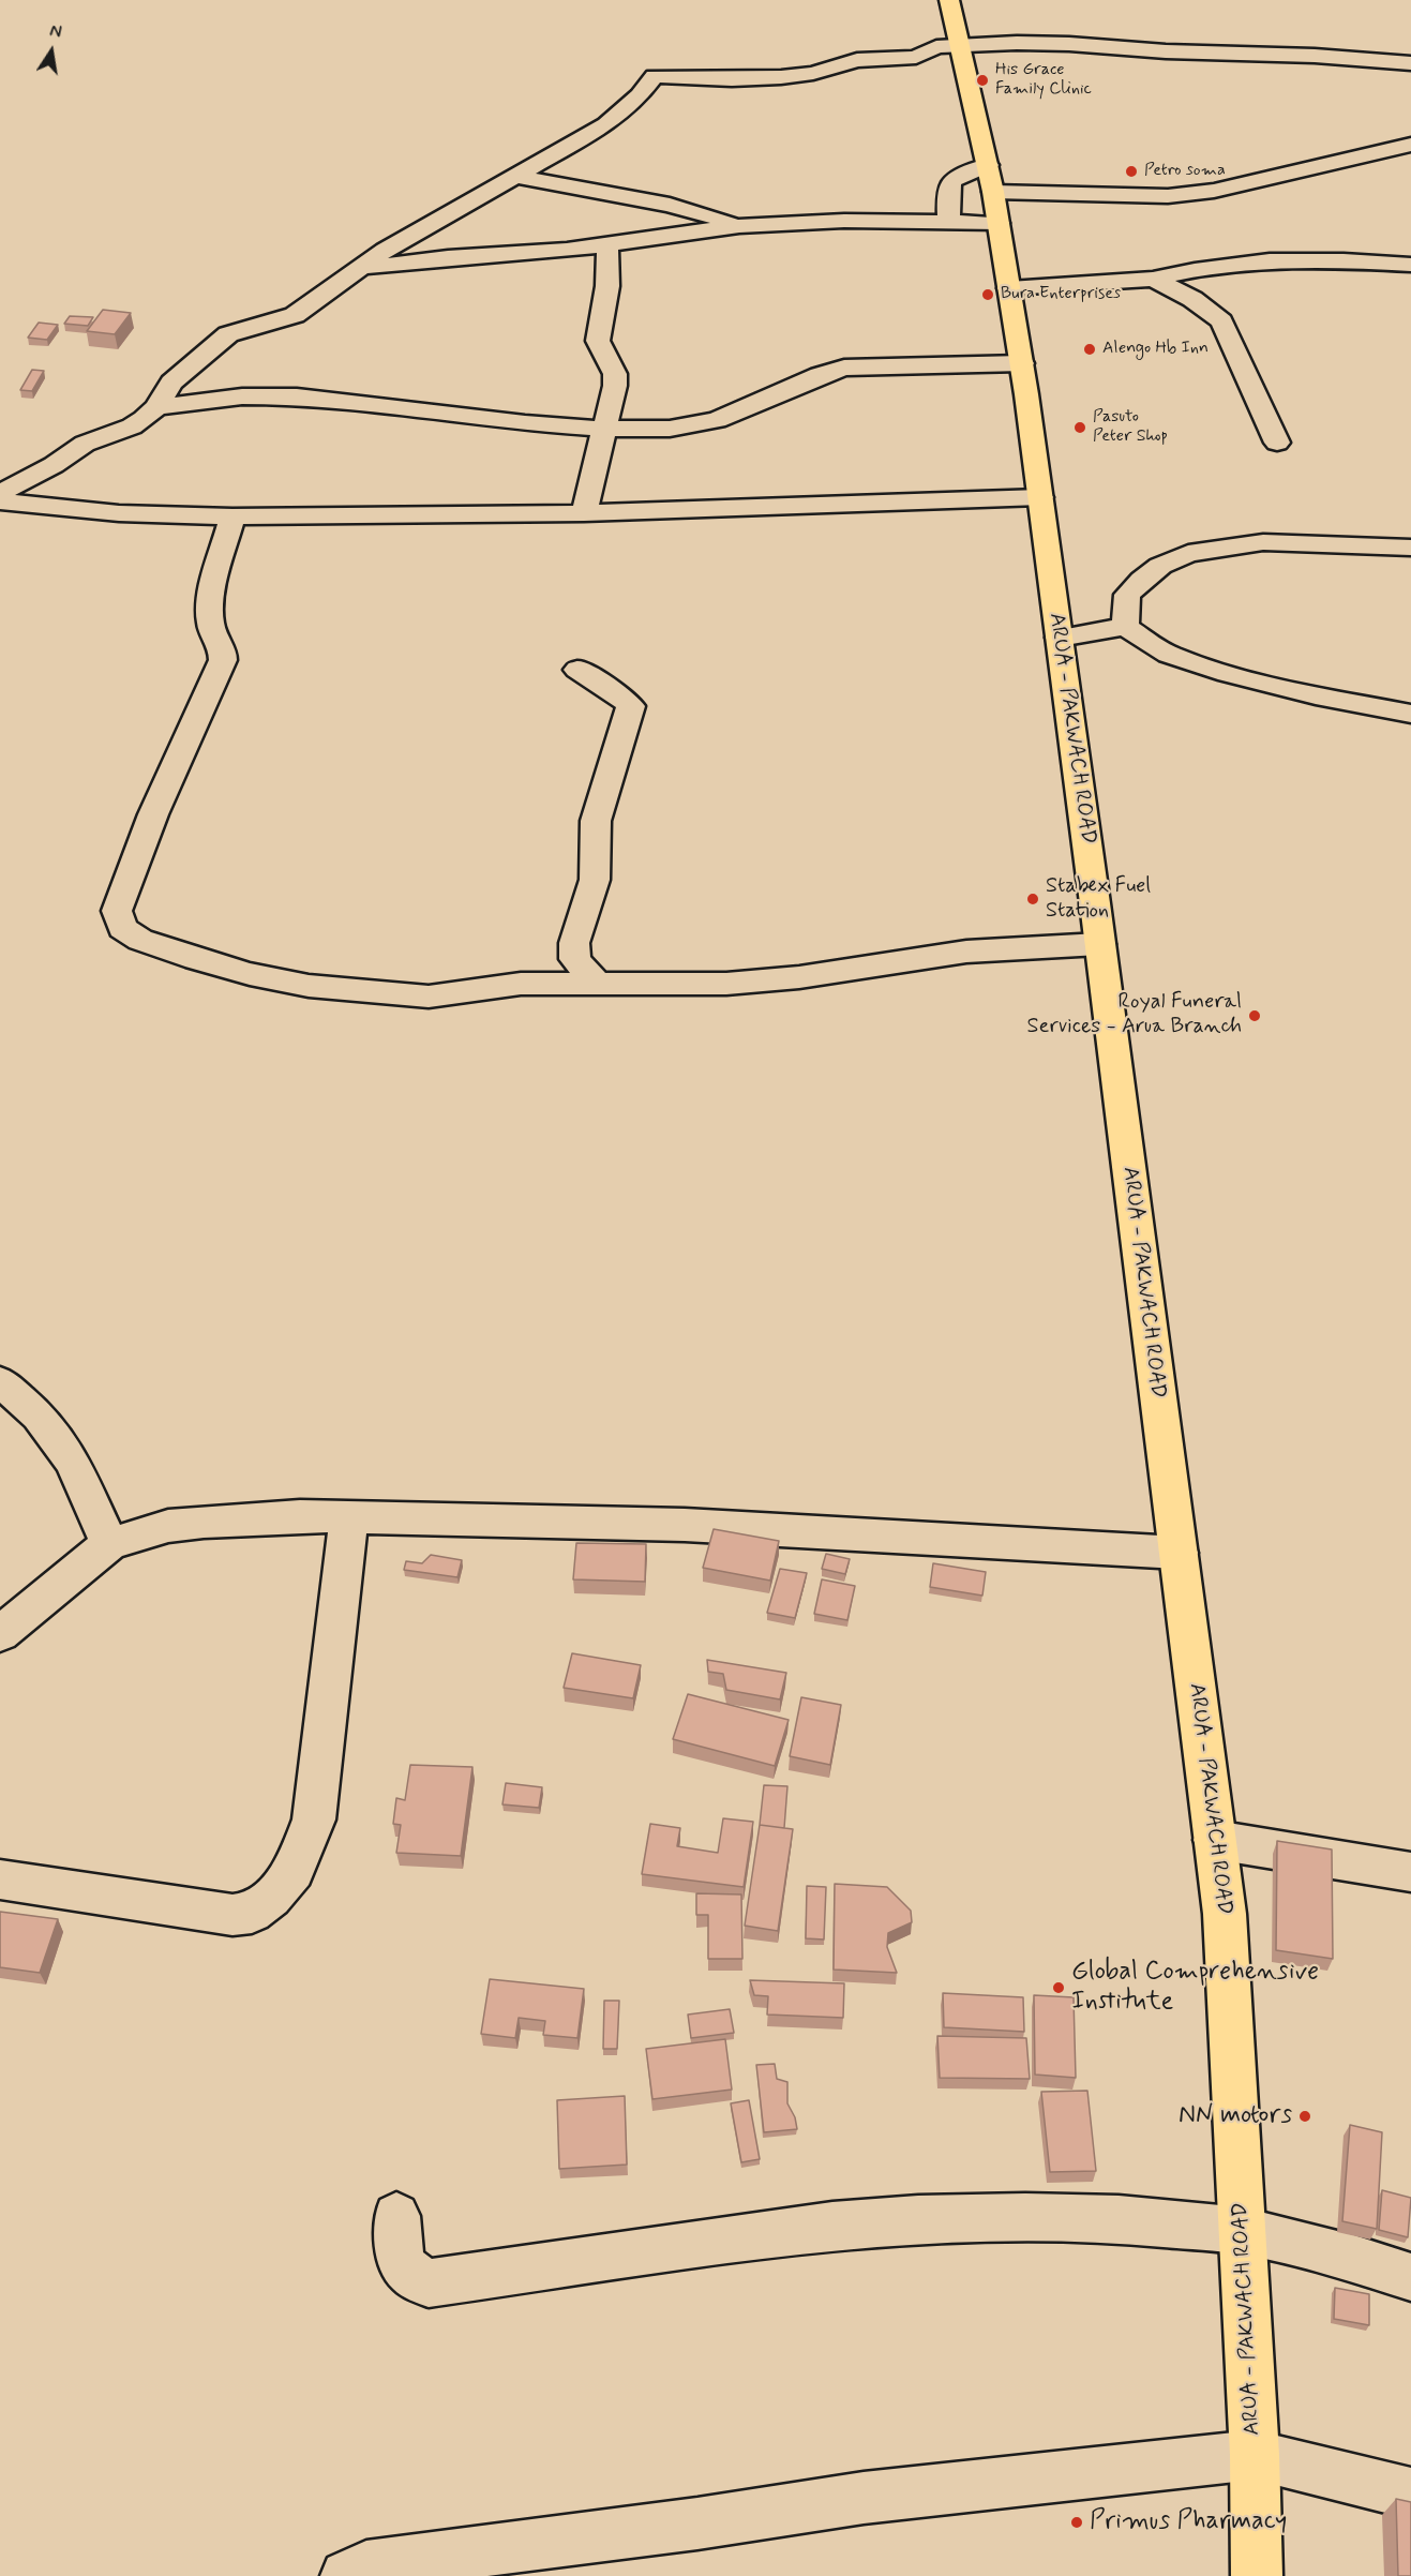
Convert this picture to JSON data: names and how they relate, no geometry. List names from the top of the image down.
{
  "streets": {
    "main road": ["ARUA - PAKWACH ROAD"]
  },
  "places": [
    "His Grace Family Clinic",
    "Petro soma",
    "Bura Enterprises",
    "Alengo Hb Inn",
    "Pasuto Peter Shop",
    "Stabex Fuel Station",
    "Royal Funeral Services - Arua Branch",
    "Global Comprehensive Institute",
    "NN motors",
    "Primus Pharmacy"
  ],
  "north": "top"
}
